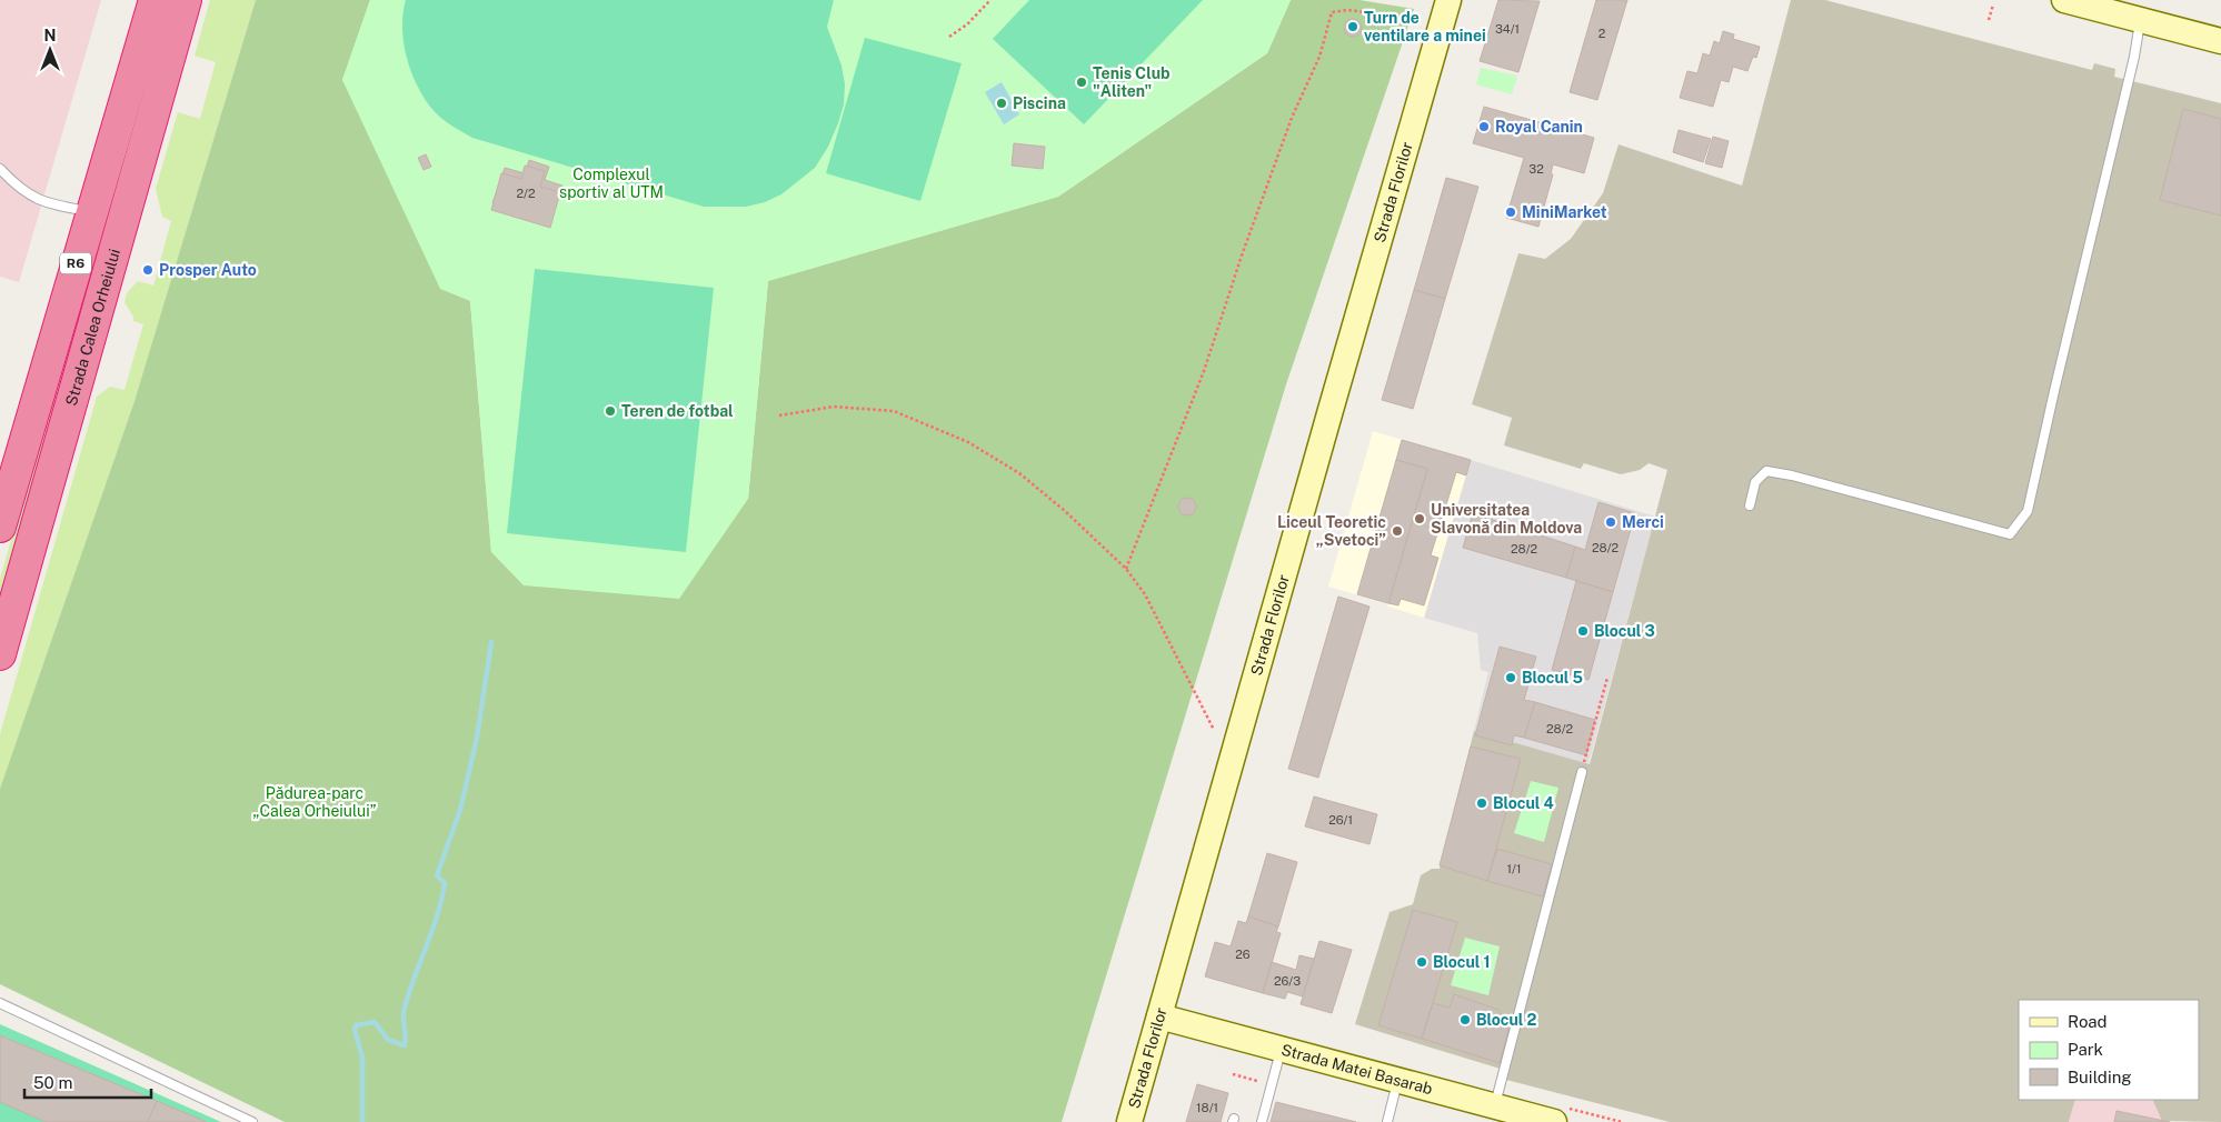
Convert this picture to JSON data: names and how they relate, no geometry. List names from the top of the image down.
{
  "streets": {
    "highway": ["R6", "Strada Calea Orheiului"],
    "main road": ["Strada Florilor", "Strada Matei Basarab"]
  },
  "crossings": [
    ["Strada Florilor", "Strada Matei Basarab"]
  ],
  "parks": ["Complexul sportiv al UTM", "Pădurea-parc „Calea Orheiului”"],
  "places": [
    "Turn de ventilare a minei",
    "Tenis Club \"Aliten\"",
    "Piscina",
    "Royal Canin",
    "MiniMarket",
    "Prosper Auto",
    "Teren de fotbal",
    "Universitatea Slavonă din Moldova",
    "Merci",
    "Liceul Teoretic „Svetoci”",
    "Blocul 3",
    "Blocul 5",
    "Blocul 4",
    "Blocul 1",
    "Blocul 2"
  ],
  "house_numbers": [
    "34/1",
    "2",
    "32",
    "2/2",
    "28/2",
    "28/2",
    "28/2",
    "26/1",
    "1/1",
    "26",
    "26/3",
    "18/1"
  ],
  "legend": ["Road", "Park", "Building"],
  "scale_bar": "50 m",
  "north": "top"
}
